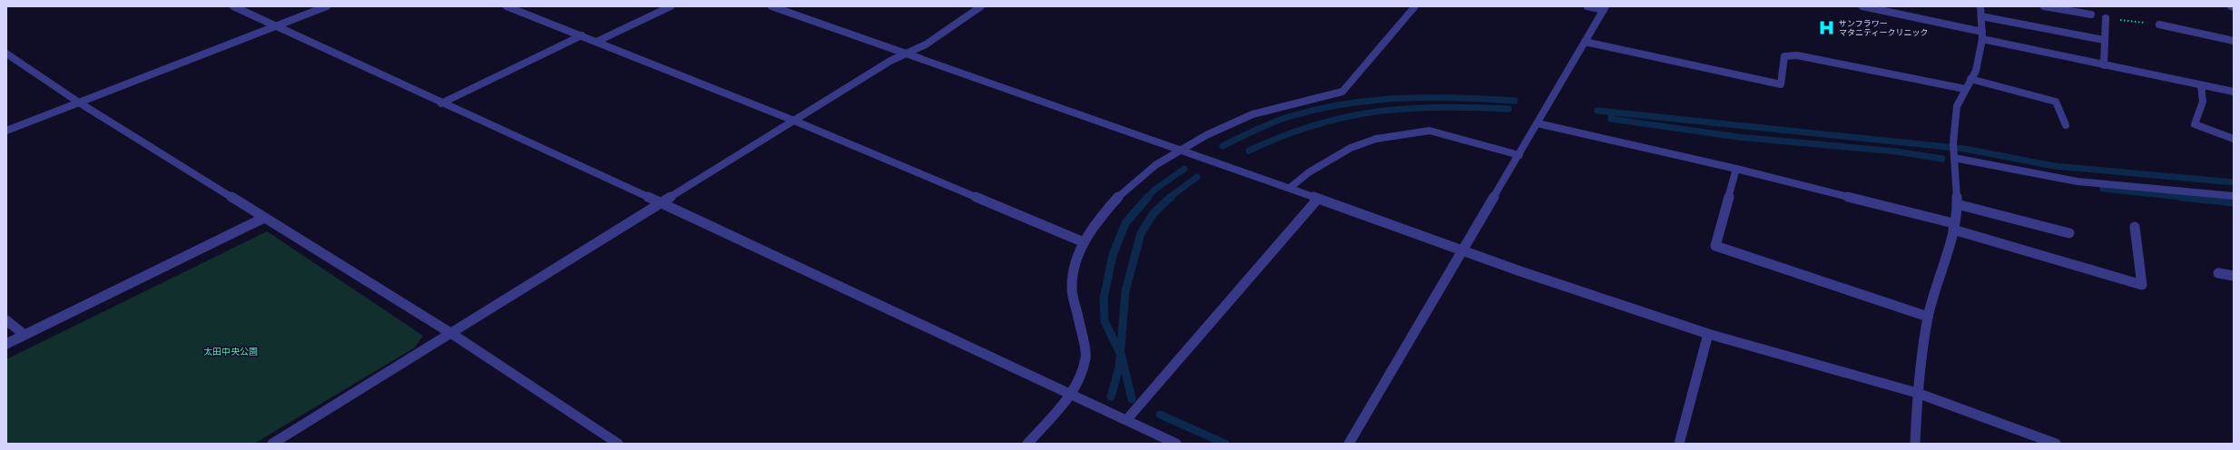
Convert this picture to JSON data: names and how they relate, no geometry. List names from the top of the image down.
{
  "parks": ["太田中央公園"],
  "places": {
    "hospital": ["サンフラワー マタニティークリニック"]
  }
}
